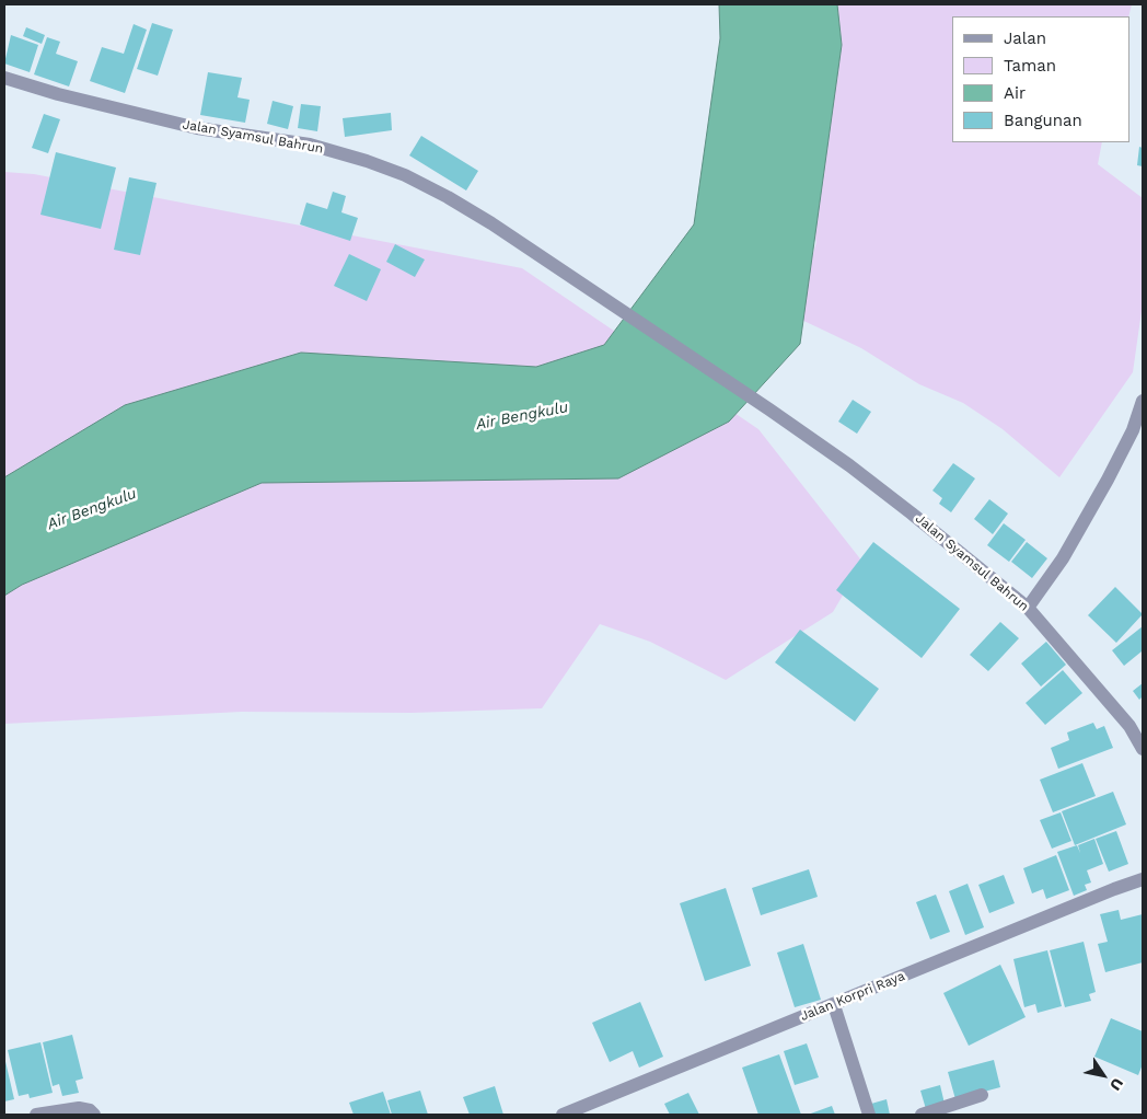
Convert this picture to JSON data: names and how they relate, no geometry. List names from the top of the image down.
{
  "streets": {
    "street": ["Jalan Syamsul Bahrun", "Jalan Korpri Raya"]
  },
  "water": ["Air Bengkulu"],
  "legend": [
    "Jalan",
    "Taman",
    "Air",
    "Bangunan"
  ],
  "north": "bottom right"
}
